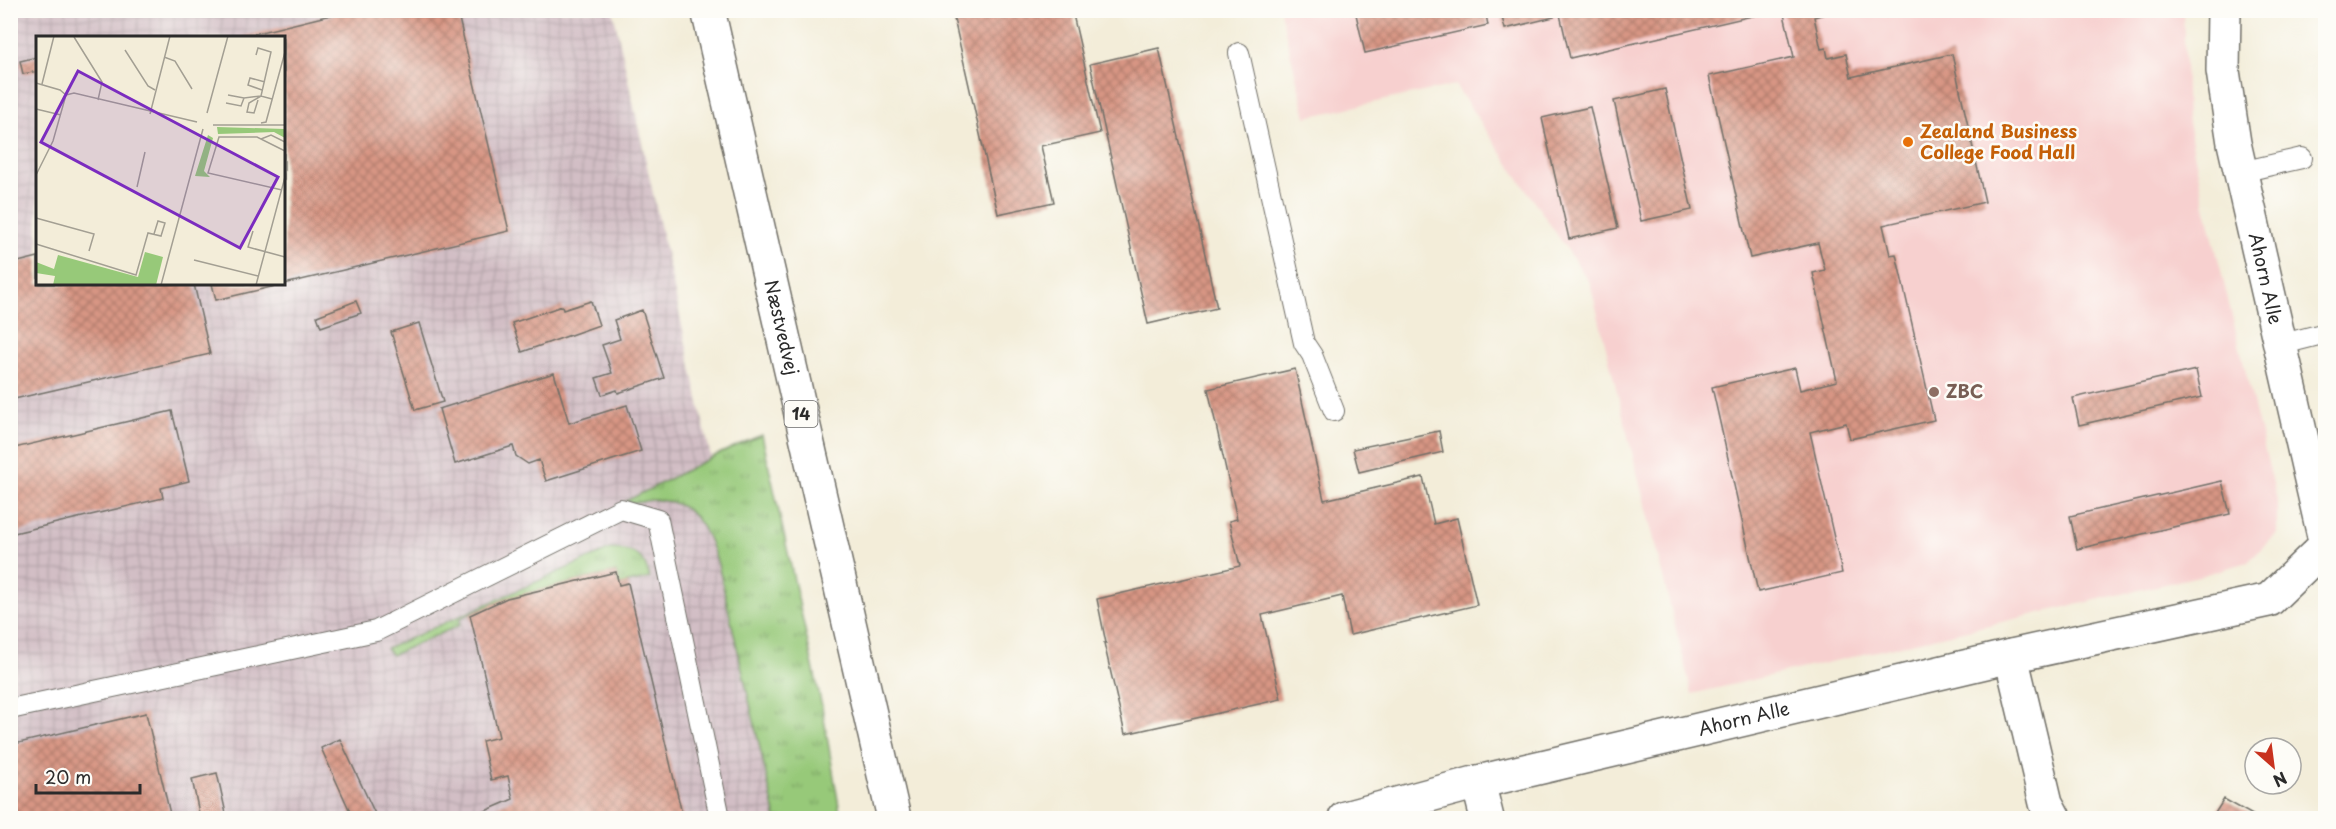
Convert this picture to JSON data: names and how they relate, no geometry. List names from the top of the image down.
{
  "streets": {
    "street": ["Ahorn Alle", "Næstvedvej", "14"]
  },
  "places": ["Zealand Business College Food Hall", "ZBC"],
  "scale_bar": "20 m",
  "north": "bottom right"
}
